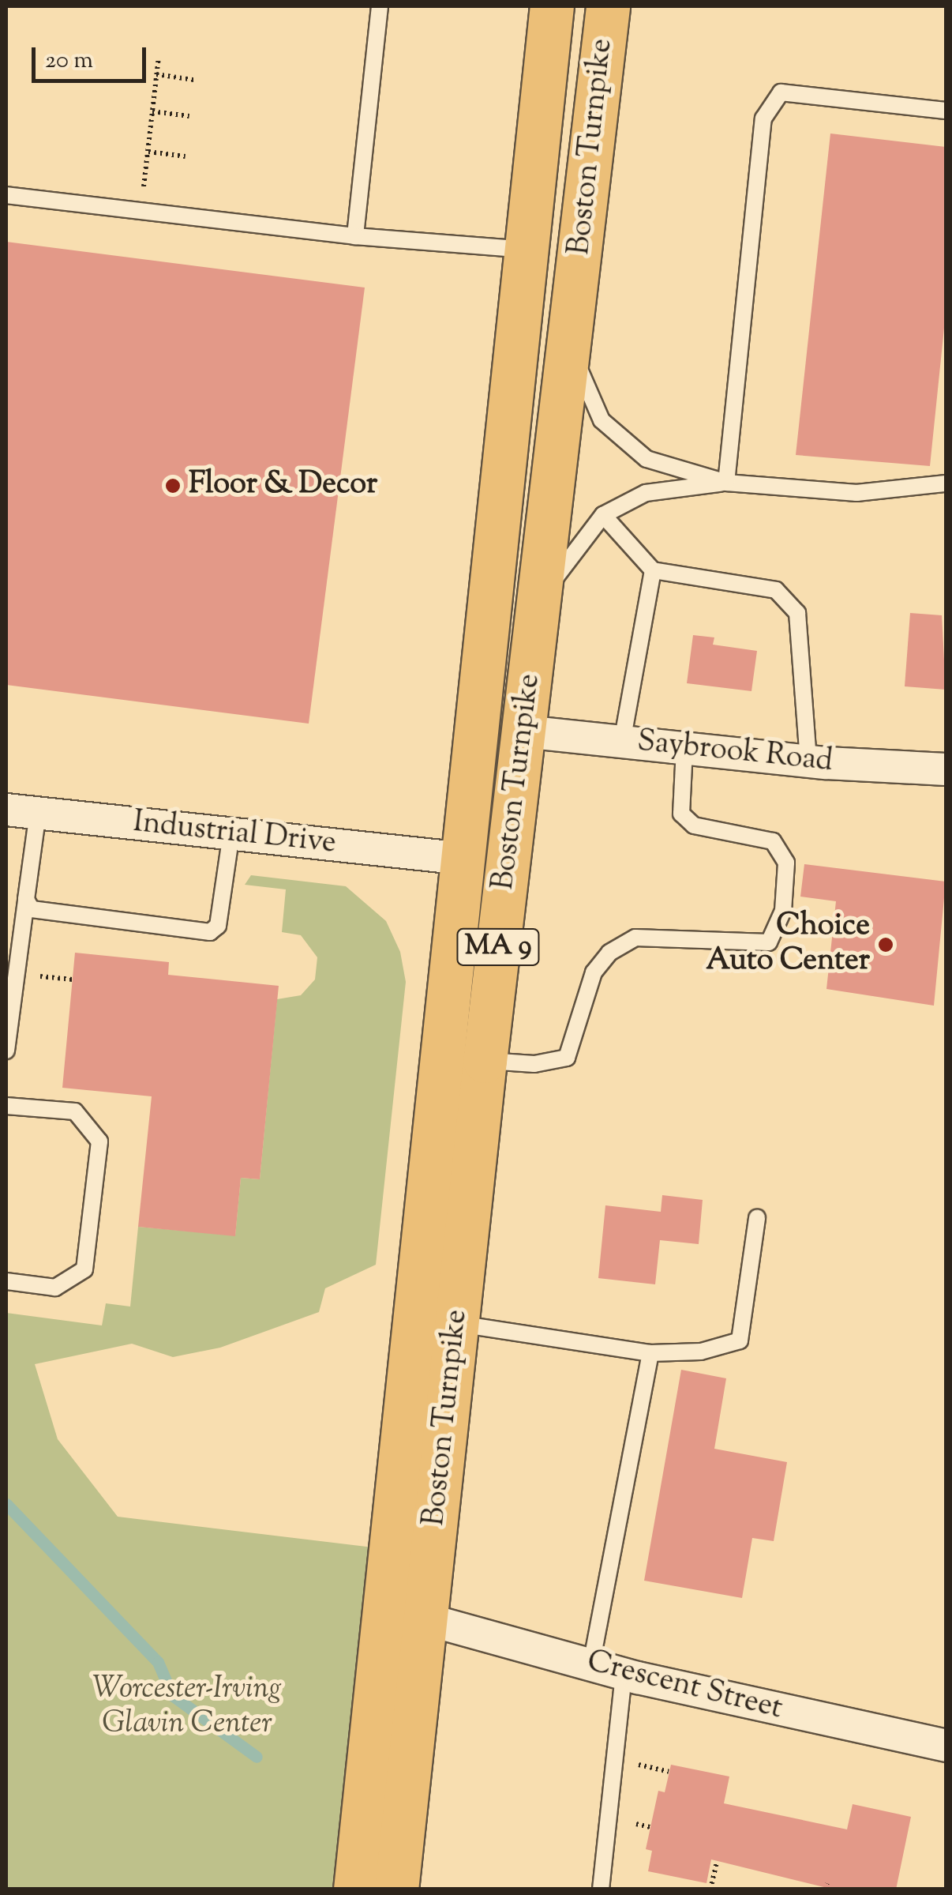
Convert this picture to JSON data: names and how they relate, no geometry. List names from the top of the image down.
{
  "streets": {
    "highway": ["Boston Turnpike", "MA 9"],
    "street": ["Saybrook Road", "Industrial Drive", "Crescent Street"]
  },
  "crossings": [
    ["Boston Turnpike", "Saybrook Road"],
    ["Boston Turnpike", "Industrial Drive"],
    ["Boston Turnpike", "Crescent Street"]
  ],
  "parks": ["Worcester-Irving Glavin Center"],
  "places": ["Floor & Decor", "Choice Auto Center"],
  "scale_bar": "20 m"
}
